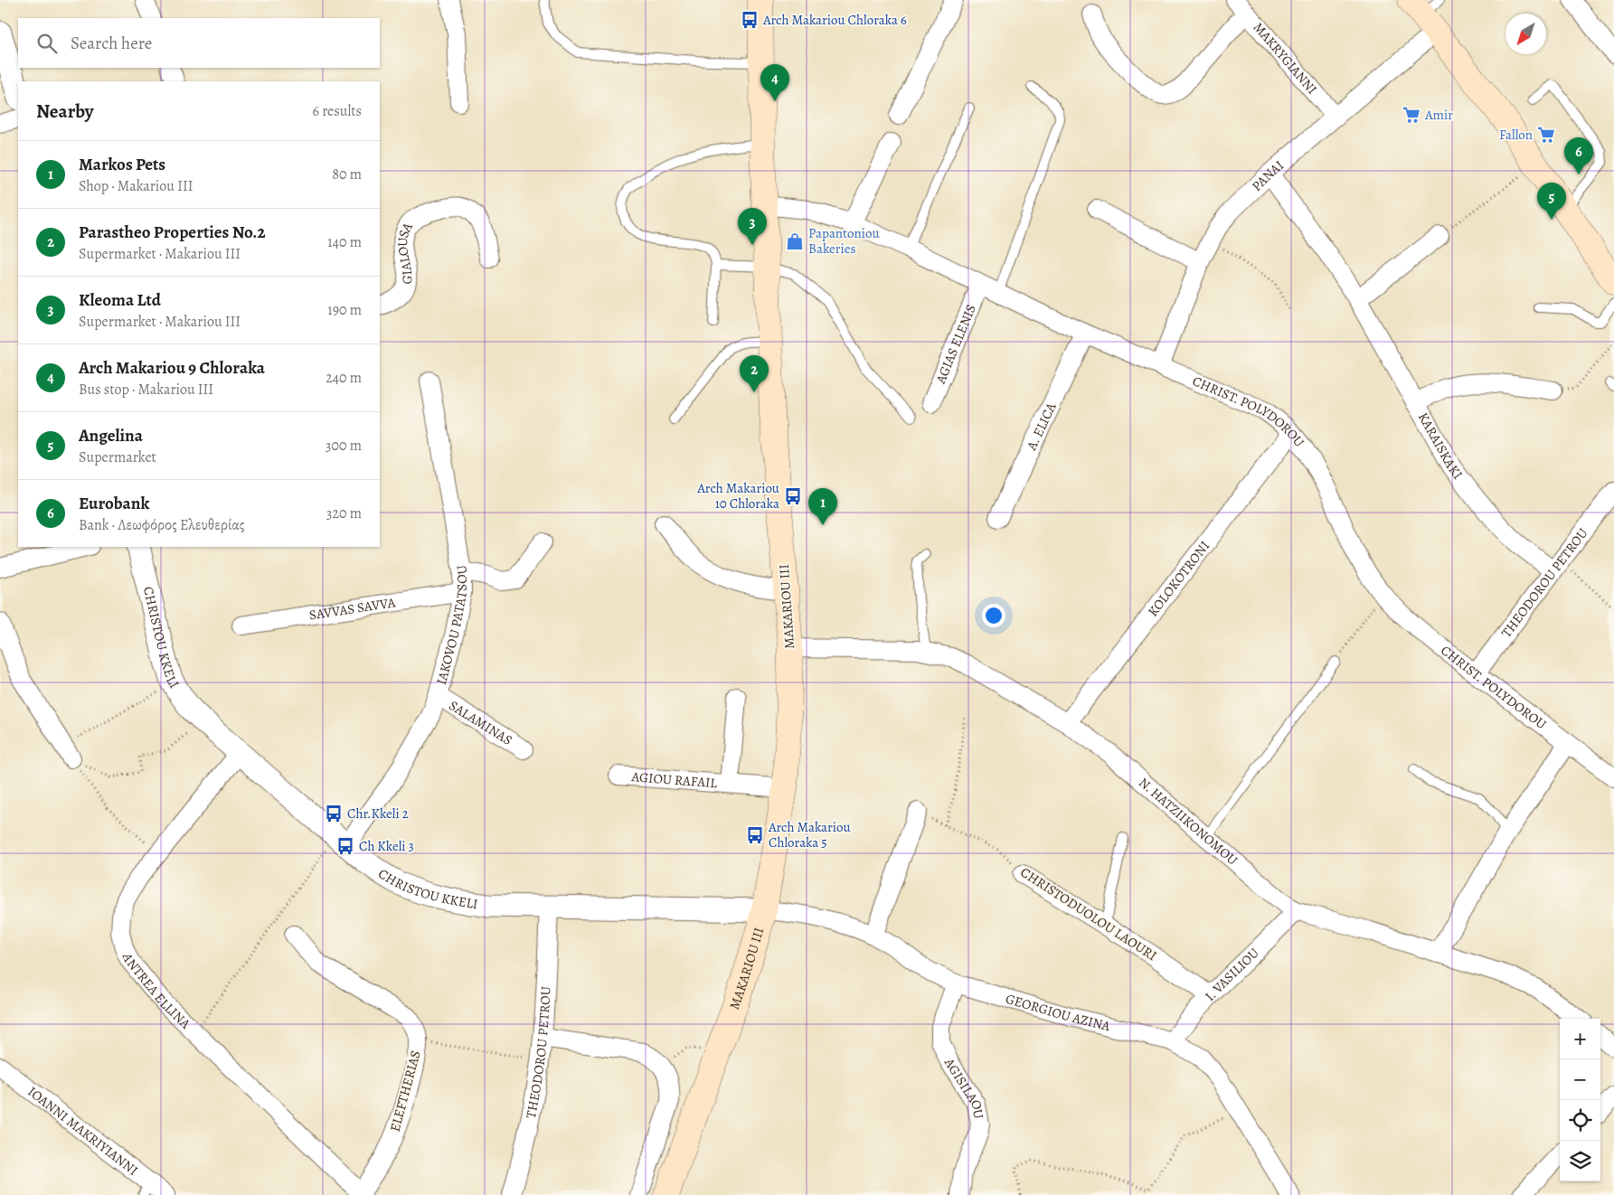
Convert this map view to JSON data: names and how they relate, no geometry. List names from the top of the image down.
{
  "streets": {
    "main road": ["MAKARIOU III"],
    "street": [
      "MAKRYGIANNI",
      "PANAI",
      "GIALOUSA",
      "AGIAS ELENIS",
      "CHRIST. POLYDOROU",
      "A. ELICA",
      "KARAISKAKI",
      "KOLOKOTRONI",
      "THEODOROU PETROU",
      "SAVVAS SAVVA",
      "IAKOVOU PATATSOU",
      "CHRISTOU KKELI",
      "SALAMINAS",
      "AGIOU RAFAIL",
      "N. HATZIIKONOMOU",
      "CHRISTODUOLOU LAOURI",
      "I. VASILIOU",
      "ANTREA ELLINA",
      "GEORGIOU AZINA",
      "AGISILAOU",
      "ELEFTHERIAS",
      "IOANNI MAKRIYIANNI"
    ]
  },
  "crossings": [
    ["MAKRYGIANNI", "PANAI"],
    ["PANAI", "CHRIST. POLYDOROU"],
    ["PANAI", "KARAISKAKI"],
    ["AGIAS ELENIS", "CHRIST. POLYDOROU"],
    ["CHRIST. POLYDOROU", "A. ELICA"],
    ["CHRIST. POLYDOROU", "KOLOKOTRONI"],
    ["CHRIST. POLYDOROU", "THEODOROU PETROU"],
    ["CHRIST. POLYDOROU", "MAKARIOU III"],
    ["KARAISKAKI", "THEODOROU PETROU"],
    ["KOLOKOTRONI", "N. HATZIIKONOMOU"],
    ["THEODOROU PETROU", "CHRISTOU KKELI"],
    ["MAKARIOU III", "CHRISTOU KKELI"],
    ["MAKARIOU III", "AGIOU RAFAIL"],
    ["MAKARIOU III", "N. HATZIIKONOMOU"],
    ["MAKARIOU III", "GEORGIOU AZINA"],
    ["SAVVAS SAVVA", "IAKOVOU PATATSOU"],
    ["IAKOVOU PATATSOU", "CHRISTOU KKELI"],
    ["IAKOVOU PATATSOU", "SALAMINAS"],
    ["CHRISTOU KKELI", "ANTREA ELLINA"],
    ["CHRISTOU KKELI", "GEORGIOU AZINA"],
    ["N. HATZIIKONOMOU", "I. VASILIOU"],
    ["CHRISTODUOLOU LAOURI", "I. VASILIOU"],
    ["I. VASILIOU", "GEORGIOU AZINA"],
    ["ANTREA ELLINA", "ELEFTHERIAS"],
    ["GEORGIOU AZINA", "AGISILAOU"]
  ],
  "places": {
    "bus stop": [
      "Arch Makariou Chloraka 6",
      "Arch Makariou 10 Chloraka",
      "Chr.Kkeli 2",
      "Arch Makariou Chloraka 5",
      "Ch Kkeli 3"
    ],
    "supermarket": ["Amir", "Fallon"],
    "shop": ["Papantoniou Bakeries"]
  },
  "north": "bottom left",
  "page": {
    "search": "Search here",
    "pins": [
      "4",
      "6",
      "5",
      "3",
      "2",
      "1"
    ],
    "heading": ["Nearby", "6 results"],
    "list": [
      {
        "mark": "1",
        "name": "Markos Pets",
        "note": "Shop · Makariou III",
        "value": "80 m"
      },
      {
        "mark": "2",
        "name": "Parastheo Properties No.2",
        "note": "Supermarket · Makariou III",
        "value": "140 m"
      },
      {
        "mark": "3",
        "name": "Kleoma Ltd",
        "note": "Supermarket · Makariou III",
        "value": "190 m"
      },
      {
        "mark": "4",
        "name": "Arch Makariou 9 Chloraka",
        "note": "Bus stop · Makariou III",
        "value": "240 m"
      },
      {
        "mark": "5",
        "name": "Angelina",
        "note": "Supermarket",
        "value": "300 m"
      },
      {
        "mark": "6",
        "name": "Eurobank",
        "note": "Bank · Λεωφόρος Ελευθερίας",
        "value": "320 m"
      }
    ],
    "map_buttons": ["+", "−"]
  }
}
